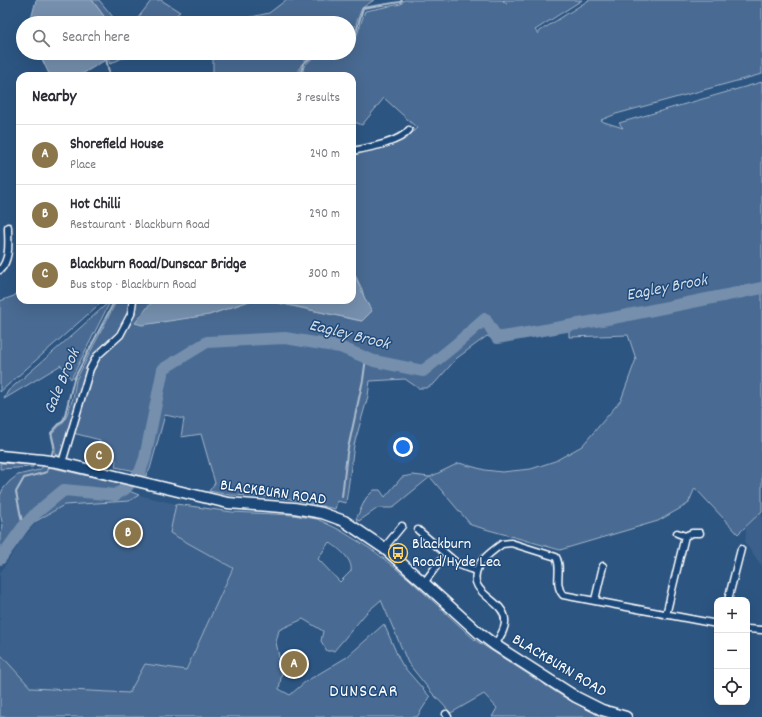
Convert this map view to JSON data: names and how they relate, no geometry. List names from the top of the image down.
{
  "streets": {
    "highway": ["BLACKBURN ROAD"]
  },
  "districts": ["DUNSCAR"],
  "water": ["Eagley Brook", "Gale Brook"],
  "places": {
    "bus stop": ["Blackburn Road/Hyde Lea"]
  },
  "page": {
    "search": "Search here",
    "heading": ["Nearby", "3 results"],
    "list": [
      {
        "mark": "A",
        "name": "Shorefield House",
        "note": "Place",
        "value": "240 m"
      },
      {
        "mark": "B",
        "name": "Hot Chilli",
        "note": "Restaurant · Blackburn Road",
        "value": "290 m"
      },
      {
        "mark": "C",
        "name": "Blackburn Road/Dunscar Bridge",
        "note": "Bus stop · Blackburn Road",
        "value": "300 m"
      }
    ],
    "pins": ["C", "B", "A"],
    "map_buttons": ["+", "−"]
  }
}
